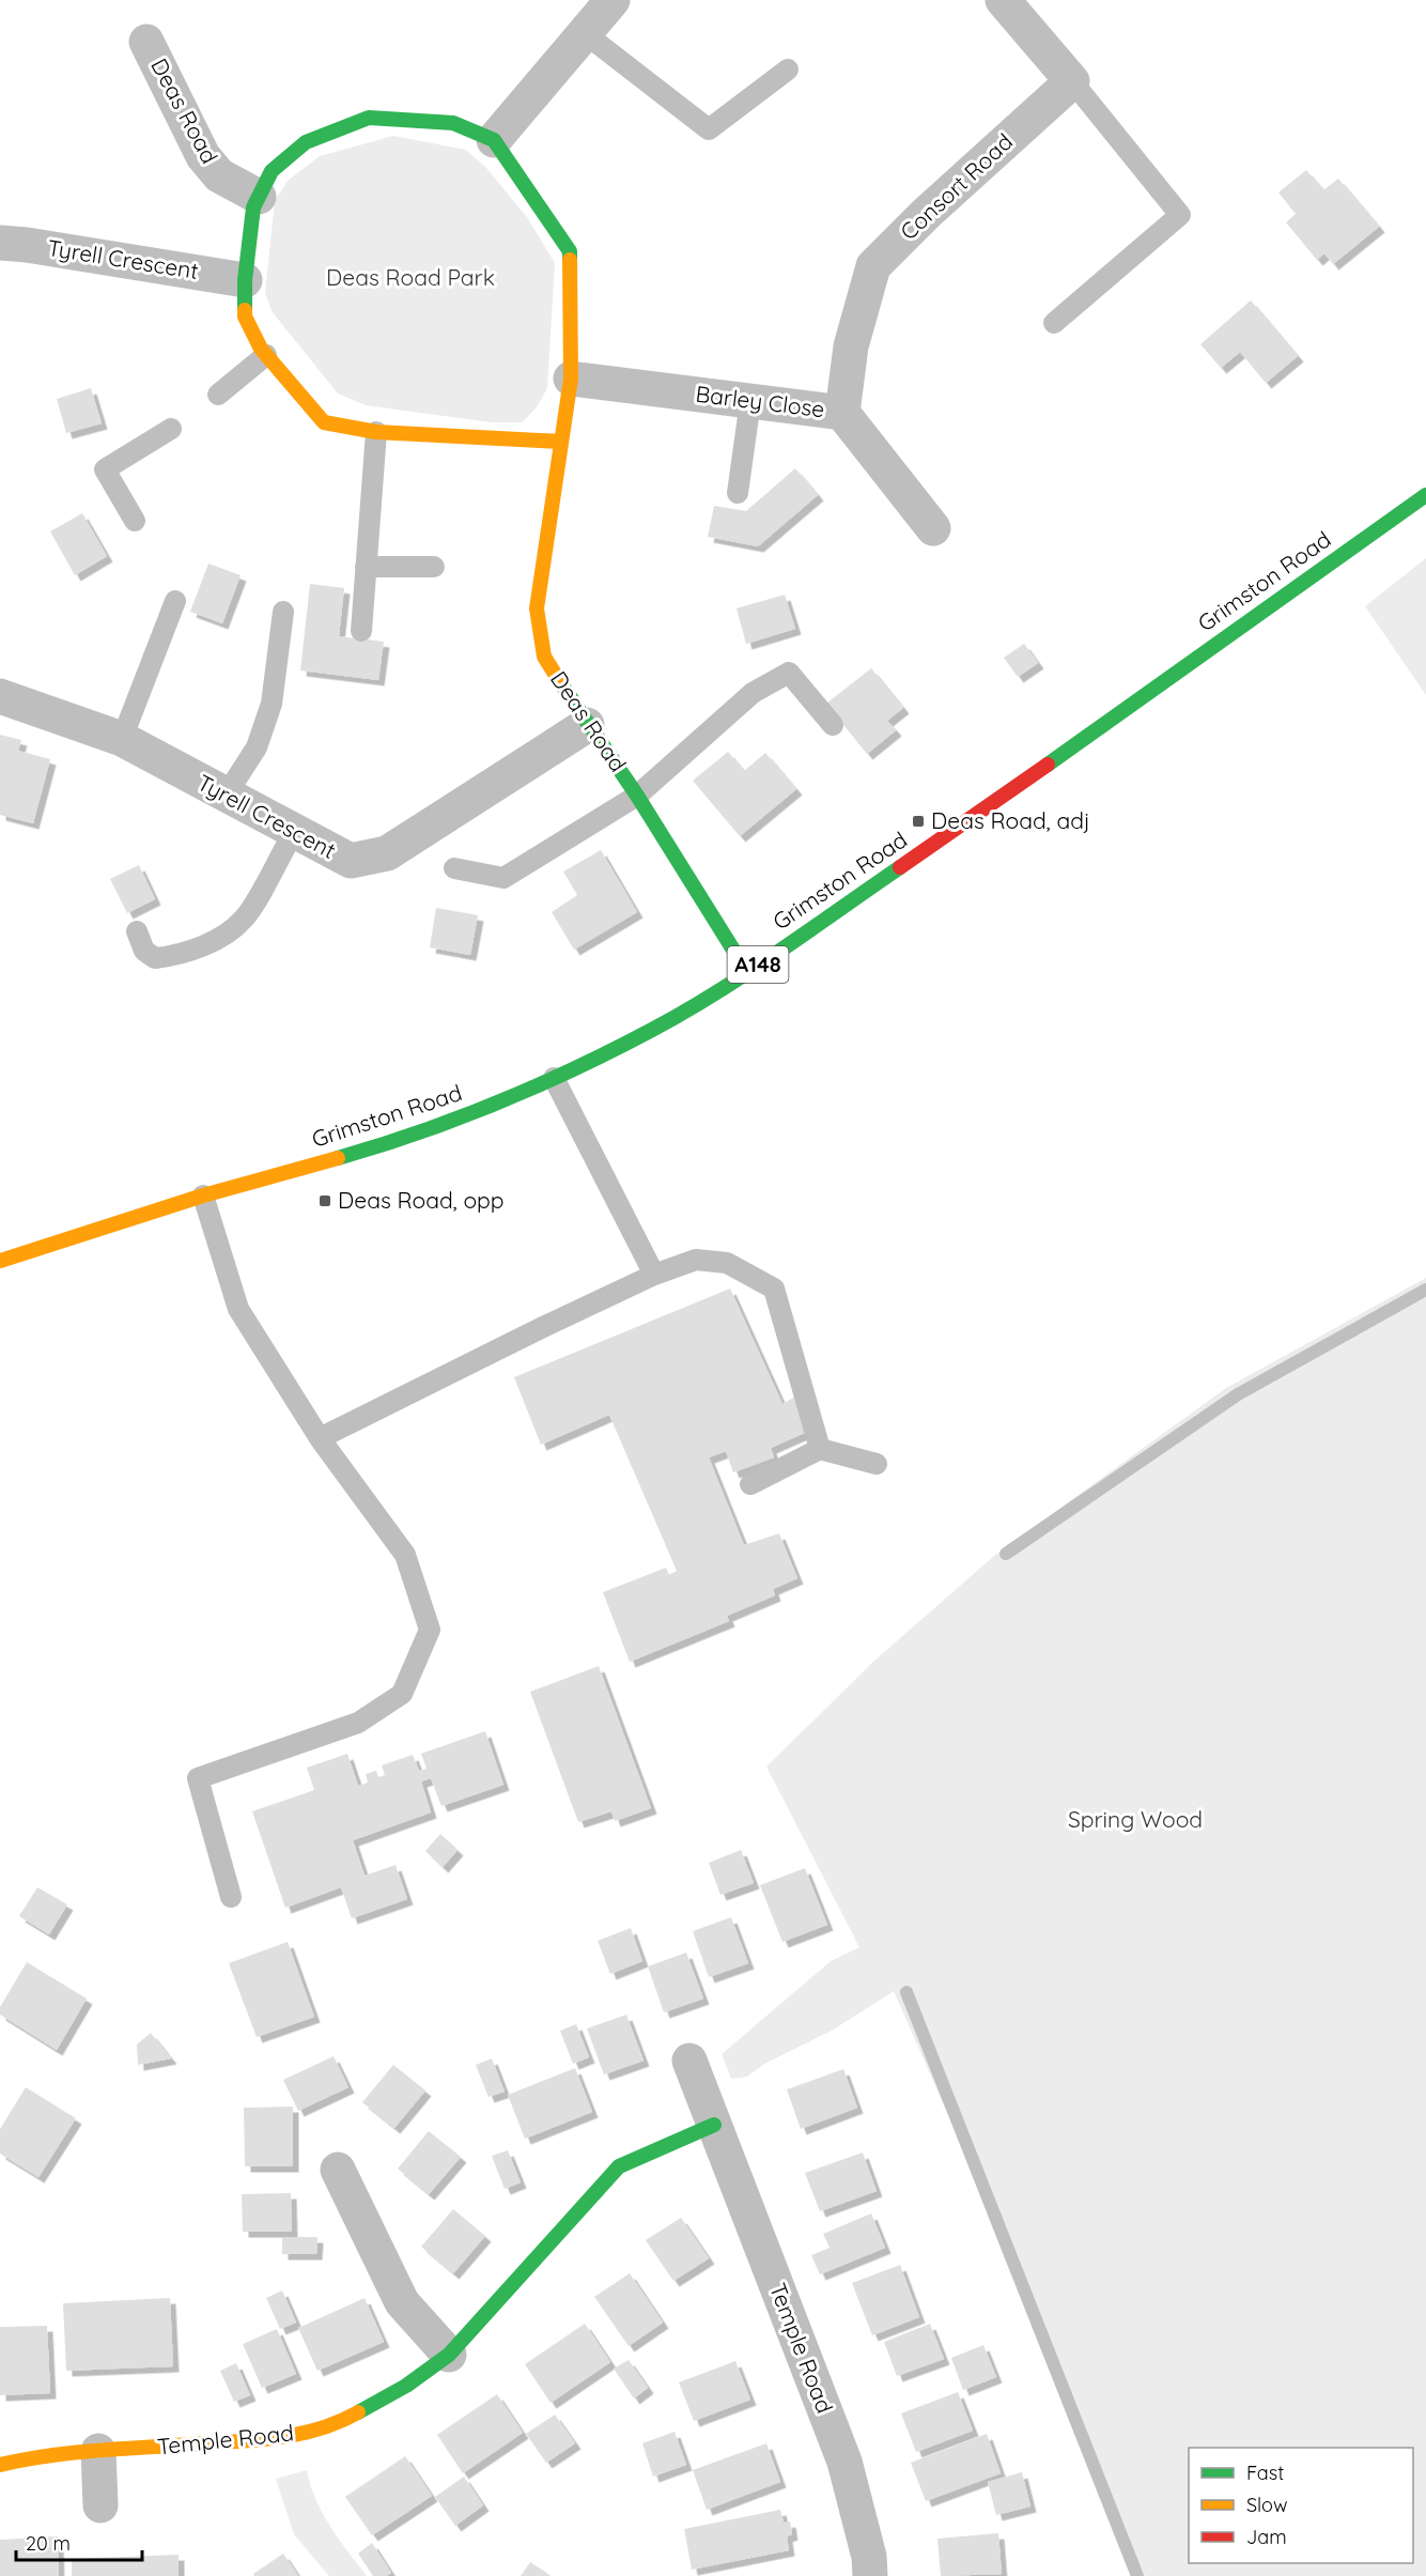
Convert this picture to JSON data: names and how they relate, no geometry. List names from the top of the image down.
{
  "streets": {
    "street": [
      "Deas Road",
      "Consort Road",
      "Tyrell Crescent",
      "Barley Close",
      "Grimston Road",
      "A148",
      "Temple Road"
    ]
  },
  "crossings": [
    ["Deas Road", "Tyrell Crescent"],
    ["Deas Road", "Barley Close"],
    ["Deas Road", "Grimston Road"],
    ["Consort Road", "Barley Close"]
  ],
  "parks": ["Deas Road Park", "Spring Wood"],
  "places": {
    "transit": ["Deas Road, adj", "Deas Road, opp"]
  },
  "legend": ["Fast", "Slow", "Jam"],
  "scale_bar": "20 m"
}
